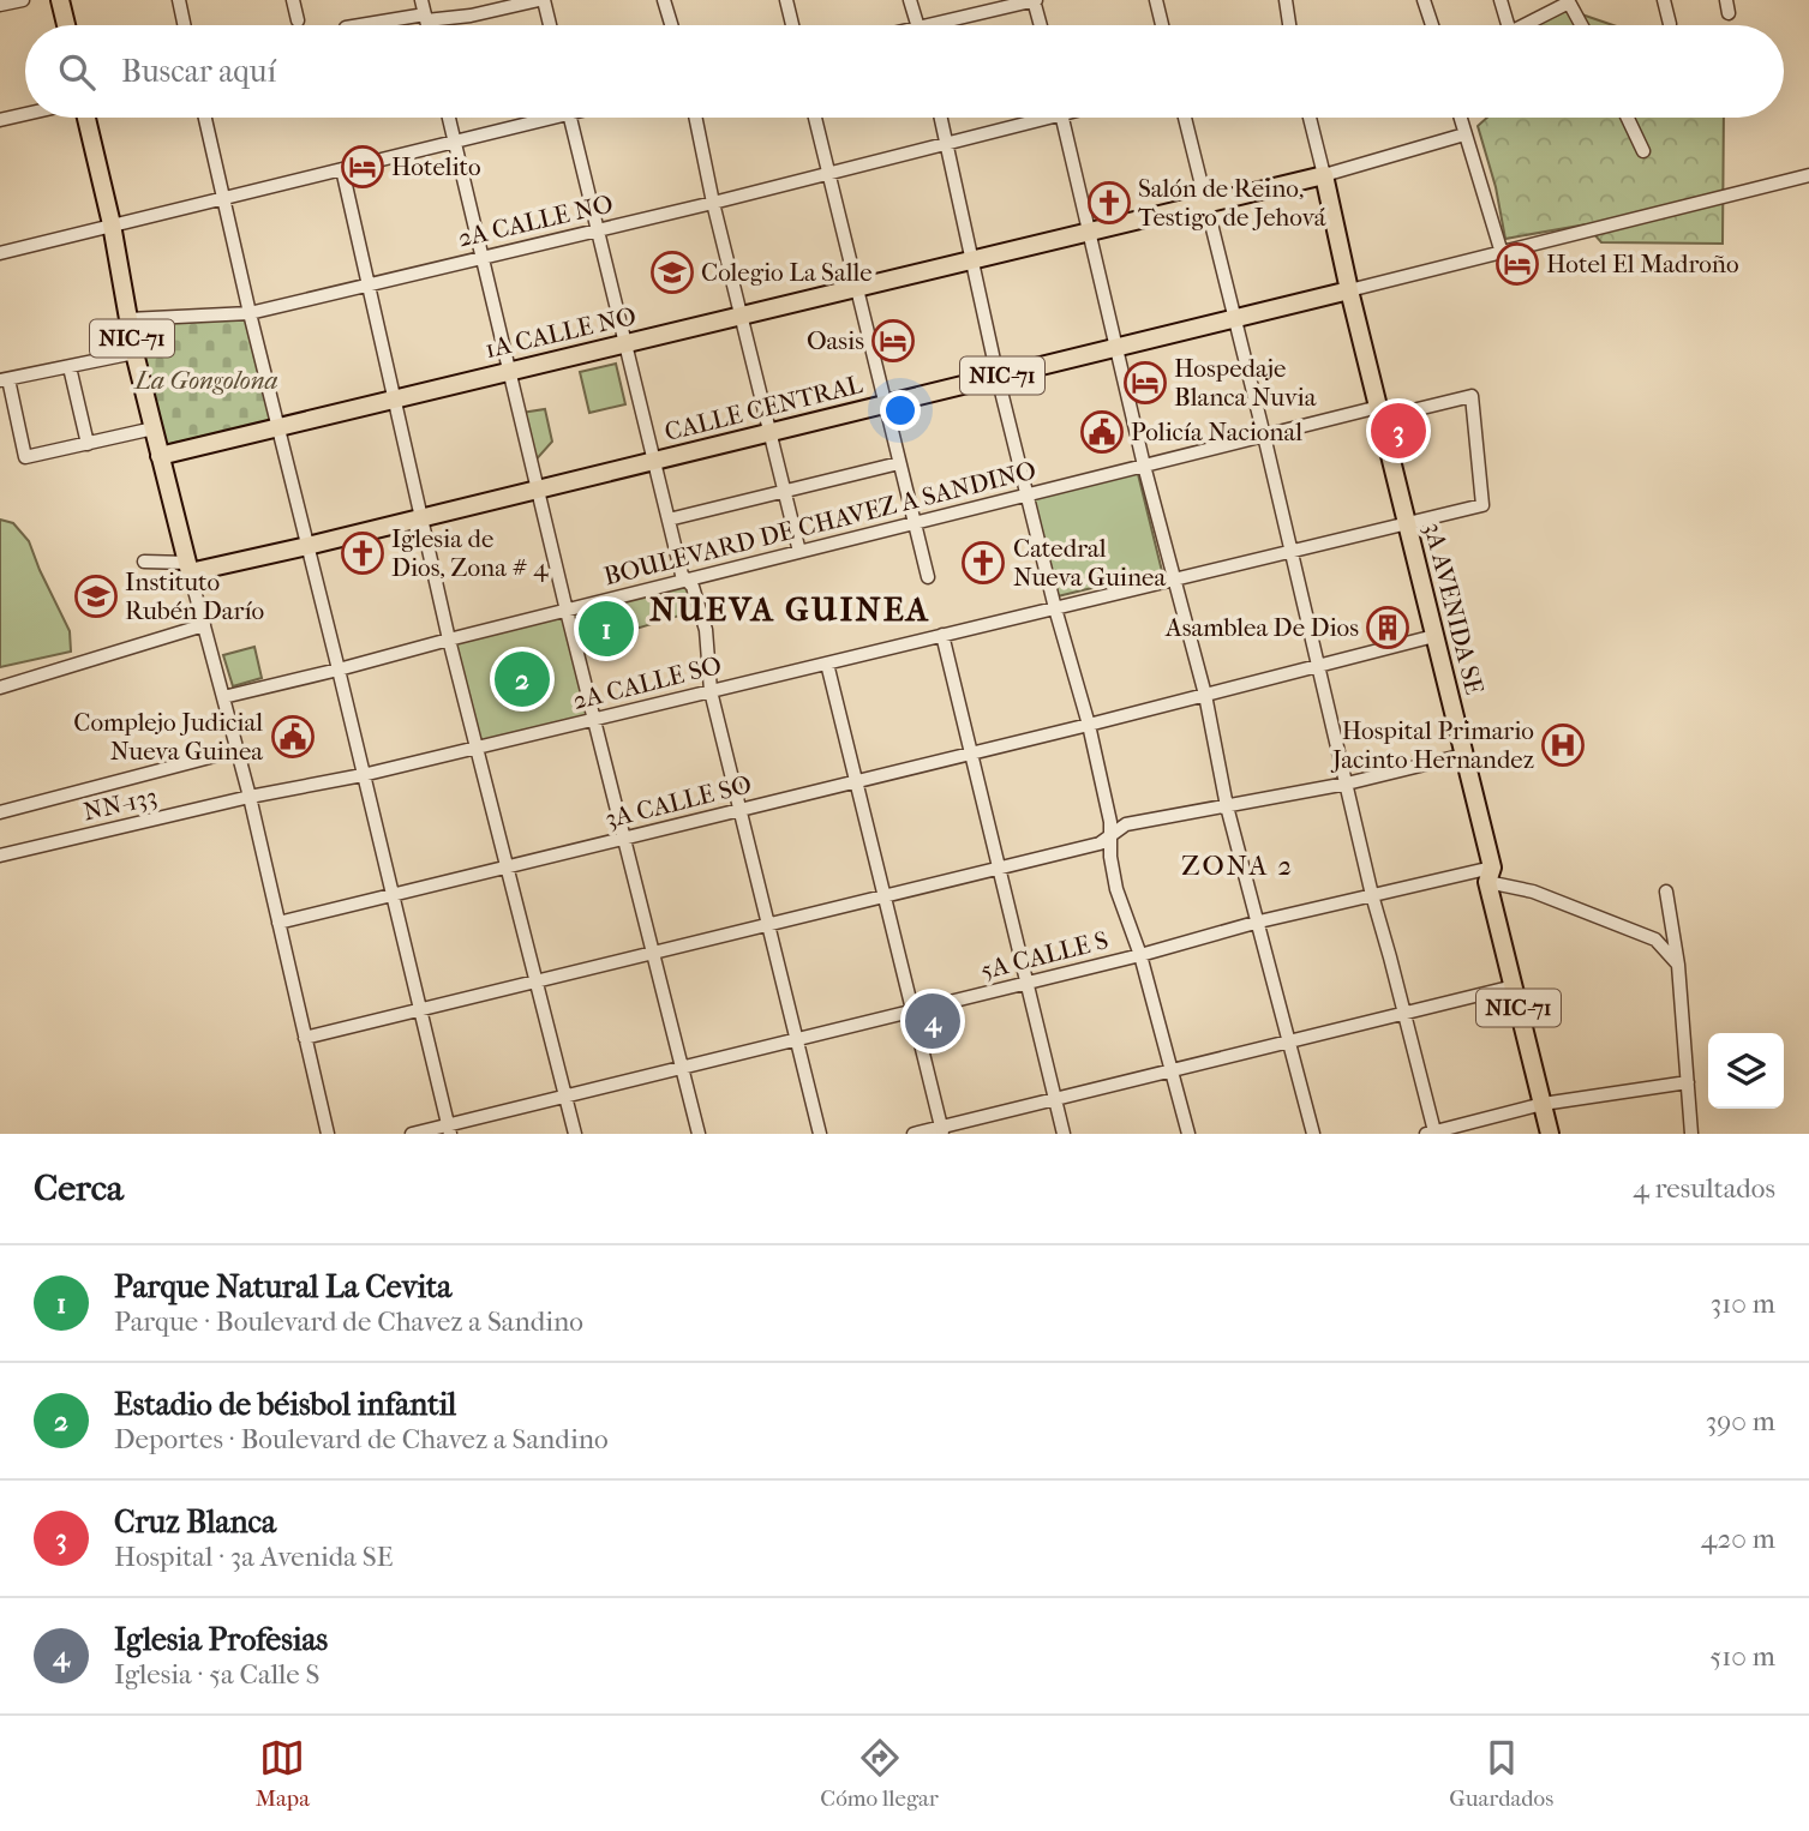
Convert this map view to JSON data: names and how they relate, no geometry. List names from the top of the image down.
{
  "streets": {
    "highway": [
      "1A CALLE NO",
      "NIC-71",
      "CALLE CENTRAL",
      "3A AVENIDA SE"
    ],
    "street": [
      "2A CALLE NO",
      "BOULEVARD DE CHAVEZ A SANDINO",
      "2A CALLE SO",
      "3A CALLE SO",
      "NN-133",
      "5A CALLE S"
    ]
  },
  "crossings": [
    ["2A CALLE NO", "NIC-71"],
    ["1A CALLE NO", "NIC-71"],
    ["1A CALLE NO", "3A AVENIDA SE"],
    ["NIC-71", "CALLE CENTRAL"],
    ["CALLE CENTRAL", "3A AVENIDA SE"],
    ["BOULEVARD DE CHAVEZ A SANDINO", "3A AVENIDA SE"],
    ["BOULEVARD DE CHAVEZ A SANDINO", "2A CALLE SO"],
    ["3A AVENIDA SE", "2A CALLE SO"],
    ["3A AVENIDA SE", "3A CALLE SO"],
    ["3A AVENIDA SE", "5A CALLE S"],
    ["2A CALLE SO", "NN-133"]
  ],
  "districts": ["NUEVA GUINEA", "ZONA 2"],
  "parks": ["La Gongolona"],
  "places": {
    "hotel": [
      "Hotelito",
      "Hotel El Madroño",
      "Oasis",
      "Hospedaje Blanca Nuvia"
    ],
    "church": ["Salón de Reino, Testigo de Jehová", "Iglesia de Dios, Zona # 4", "Catedral Nueva Guinea"],
    "school or university": ["Colegio La Salle", "Instituto Rubén Darío"],
    "public building": ["Policía Nacional", "Complejo Judicial Nueva Guinea"],
    "building": ["Asamblea De Dios"],
    "hospital": ["Hospital Primario Jacinto Hernandez"]
  },
  "page": {
    "search": "Buscar aquí",
    "pins": [
      "3",
      "1",
      "2",
      "4"
    ],
    "heading": ["Cerca", "4 resultados"],
    "list": [
      {
        "mark": "1",
        "name": "Parque Natural La Cevita",
        "note": "Parque · Boulevard de Chavez a Sandino",
        "value": "310 m"
      },
      {
        "mark": "2",
        "name": "Estadio de béisbol infantil",
        "note": "Deportes · Boulevard de Chavez a Sandino",
        "value": "390 m"
      },
      {
        "mark": "3",
        "name": "Cruz Blanca",
        "note": "Hospital · 3a Avenida SE",
        "value": "420 m"
      },
      {
        "mark": "4",
        "name": "Iglesia Profesias",
        "note": "Iglesia · 5a Calle S",
        "value": "510 m"
      }
    ],
    "nav": ["Mapa", "Cómo llegar", "Guardados"]
  }
}
